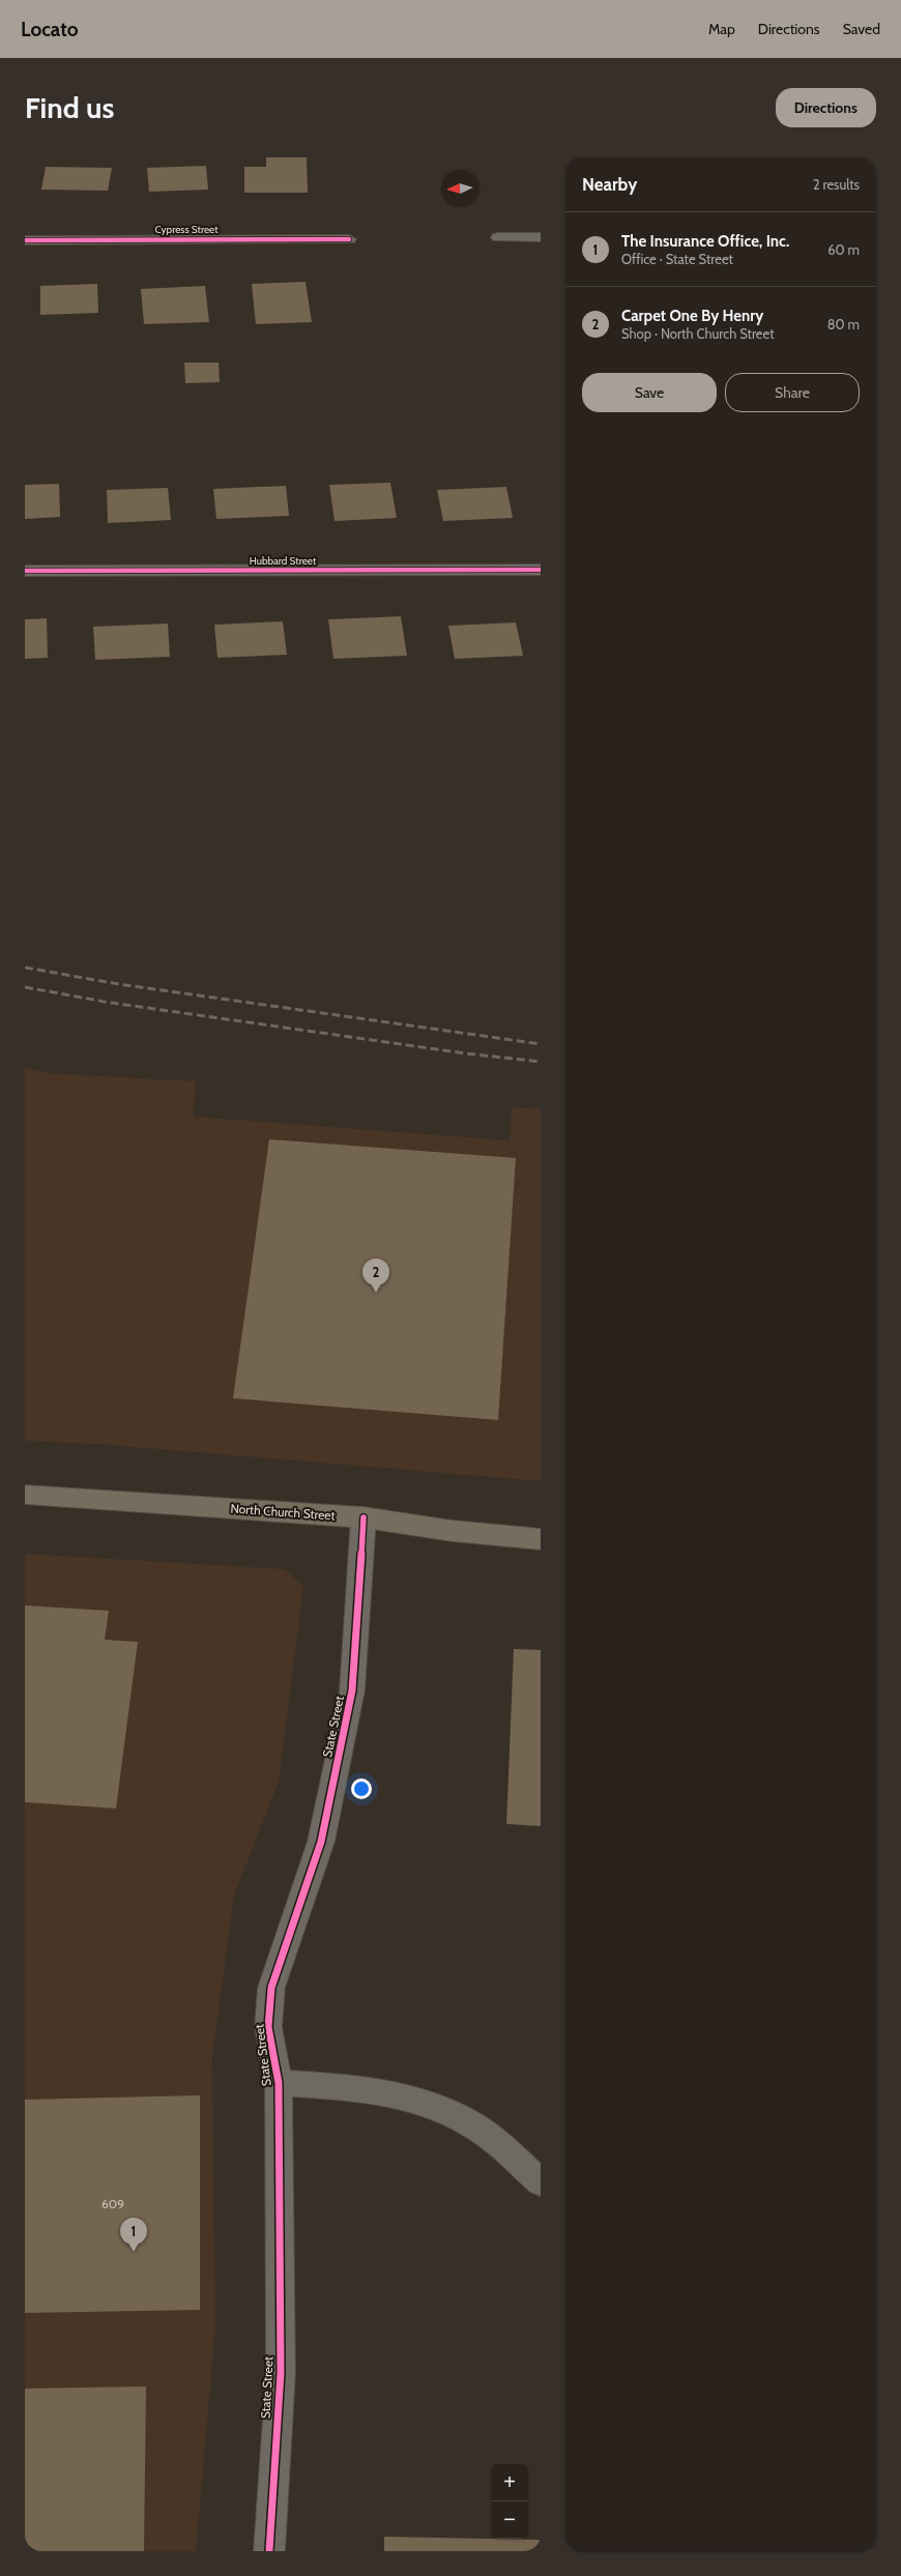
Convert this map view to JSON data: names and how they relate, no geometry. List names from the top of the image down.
{
  "streets": {
    "main road": ["North Church Street"],
    "street": ["Cypress Street", "Hubbard Street", "State Street"]
  },
  "crossings": [
    ["North Church Street", "State Street"]
  ],
  "house_numbers": ["609"],
  "north": "left",
  "page": {
    "header": "Locato",
    "nav": ["Map", "Directions", "Saved"],
    "buttons": [
      "Directions",
      ["Save", "Share"]
    ],
    "title": "Find us",
    "heading": ["Nearby", "2 results"],
    "list": [
      {
        "mark": "1",
        "name": "The Insurance Office, Inc.",
        "note": "Office · State Street",
        "value": "60 m"
      },
      {
        "mark": "2",
        "name": "Carpet One By Henry",
        "note": "Shop · North Church Street",
        "value": "80 m"
      }
    ],
    "pins": ["2", "1"],
    "map_buttons": ["+", "−"]
  }
}
